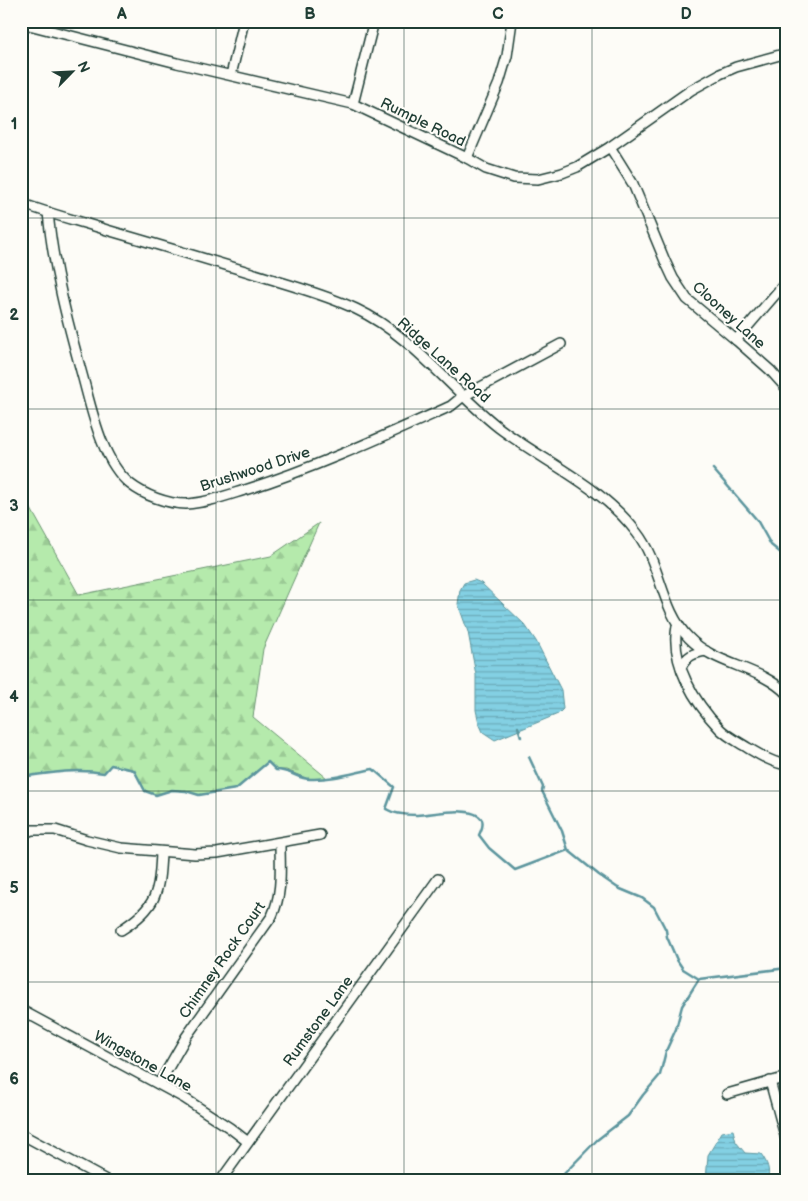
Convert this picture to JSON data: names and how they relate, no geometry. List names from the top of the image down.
{
  "streets": {
    "street": [
      "Rumple Road",
      "Clooney Lane",
      "Ridge Lane Road",
      "Brushwood Drive",
      "Chimney Rock Court",
      "Rumstone Lane",
      "Wingstone Lane"
    ]
  },
  "crossings": [
    ["Rumple Road", "Clooney Lane"],
    ["Ridge Lane Road", "Brushwood Drive"],
    ["Chimney Rock Court", "Wingstone Lane"],
    ["Rumstone Lane", "Wingstone Lane"]
  ],
  "north": "top right",
  "grid": {
    "columns": [
      "A",
      "B",
      "C",
      "D"
    ],
    "rows": [
      "1",
      "2",
      "3",
      "4",
      "5",
      "6"
    ]
  }
}
